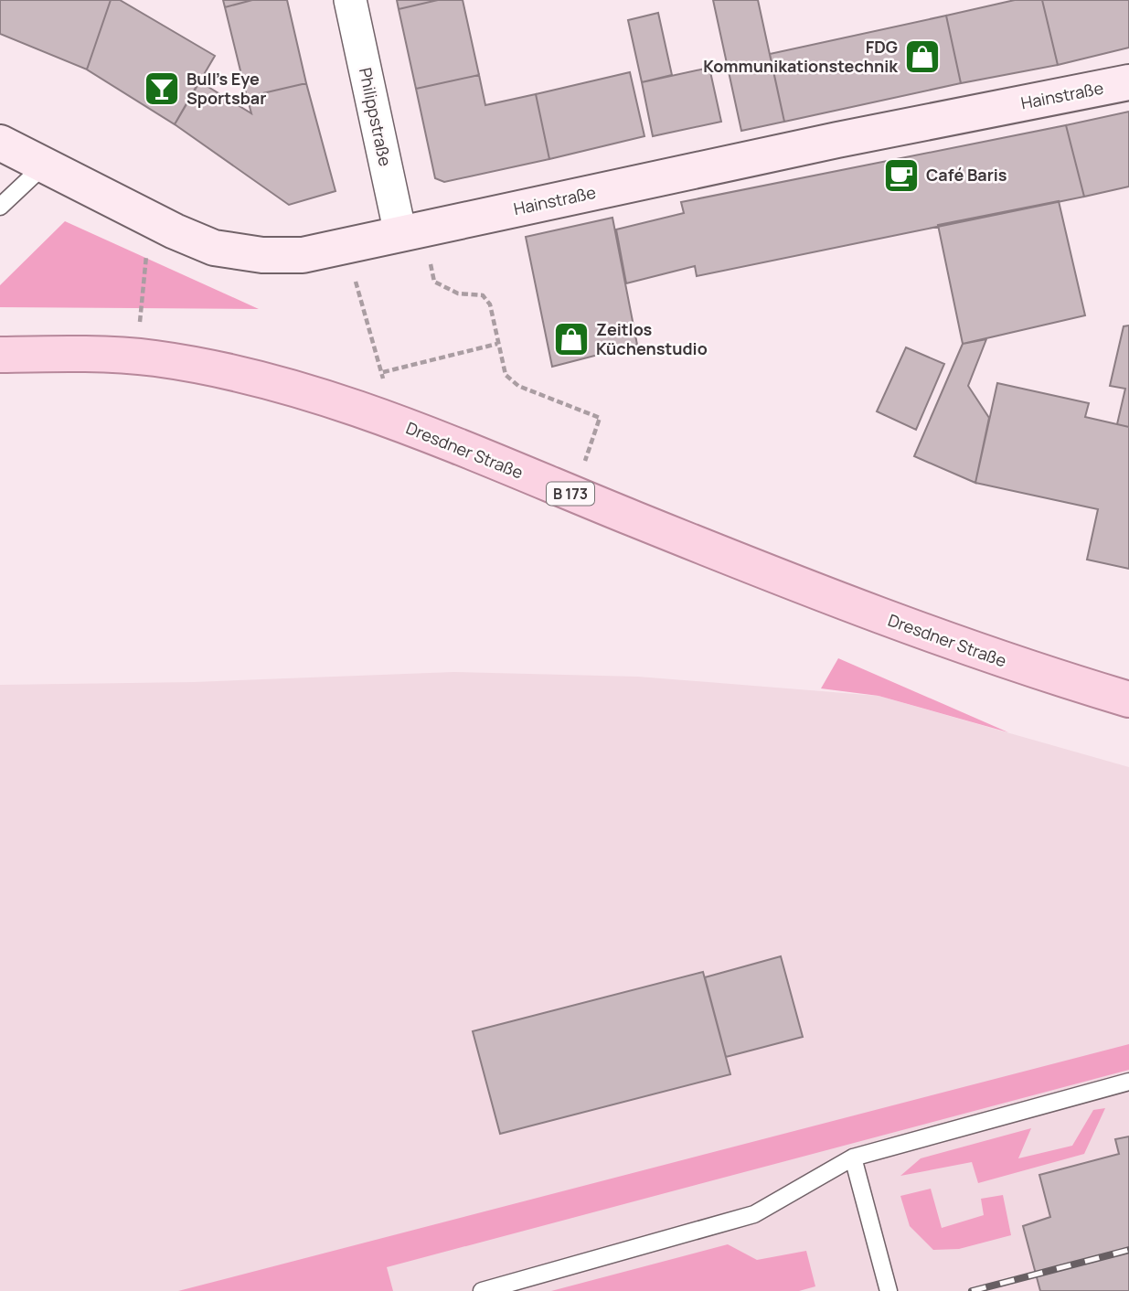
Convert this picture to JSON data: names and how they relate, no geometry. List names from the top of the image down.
{
  "streets": {
    "main road": ["Dresdner Straße", "B 173"],
    "street": ["Hainstraße", "Philippstraße"]
  },
  "crossings": [
    ["Hainstraße", "Philippstraße"]
  ],
  "places": {
    "shop": ["FDG Kommunikationstechnik", "Zeitlos Küchenstudio"],
    "bar": ["Bull’s Eye Sportsbar"],
    "cafe": ["Café Baris"]
  }
}
